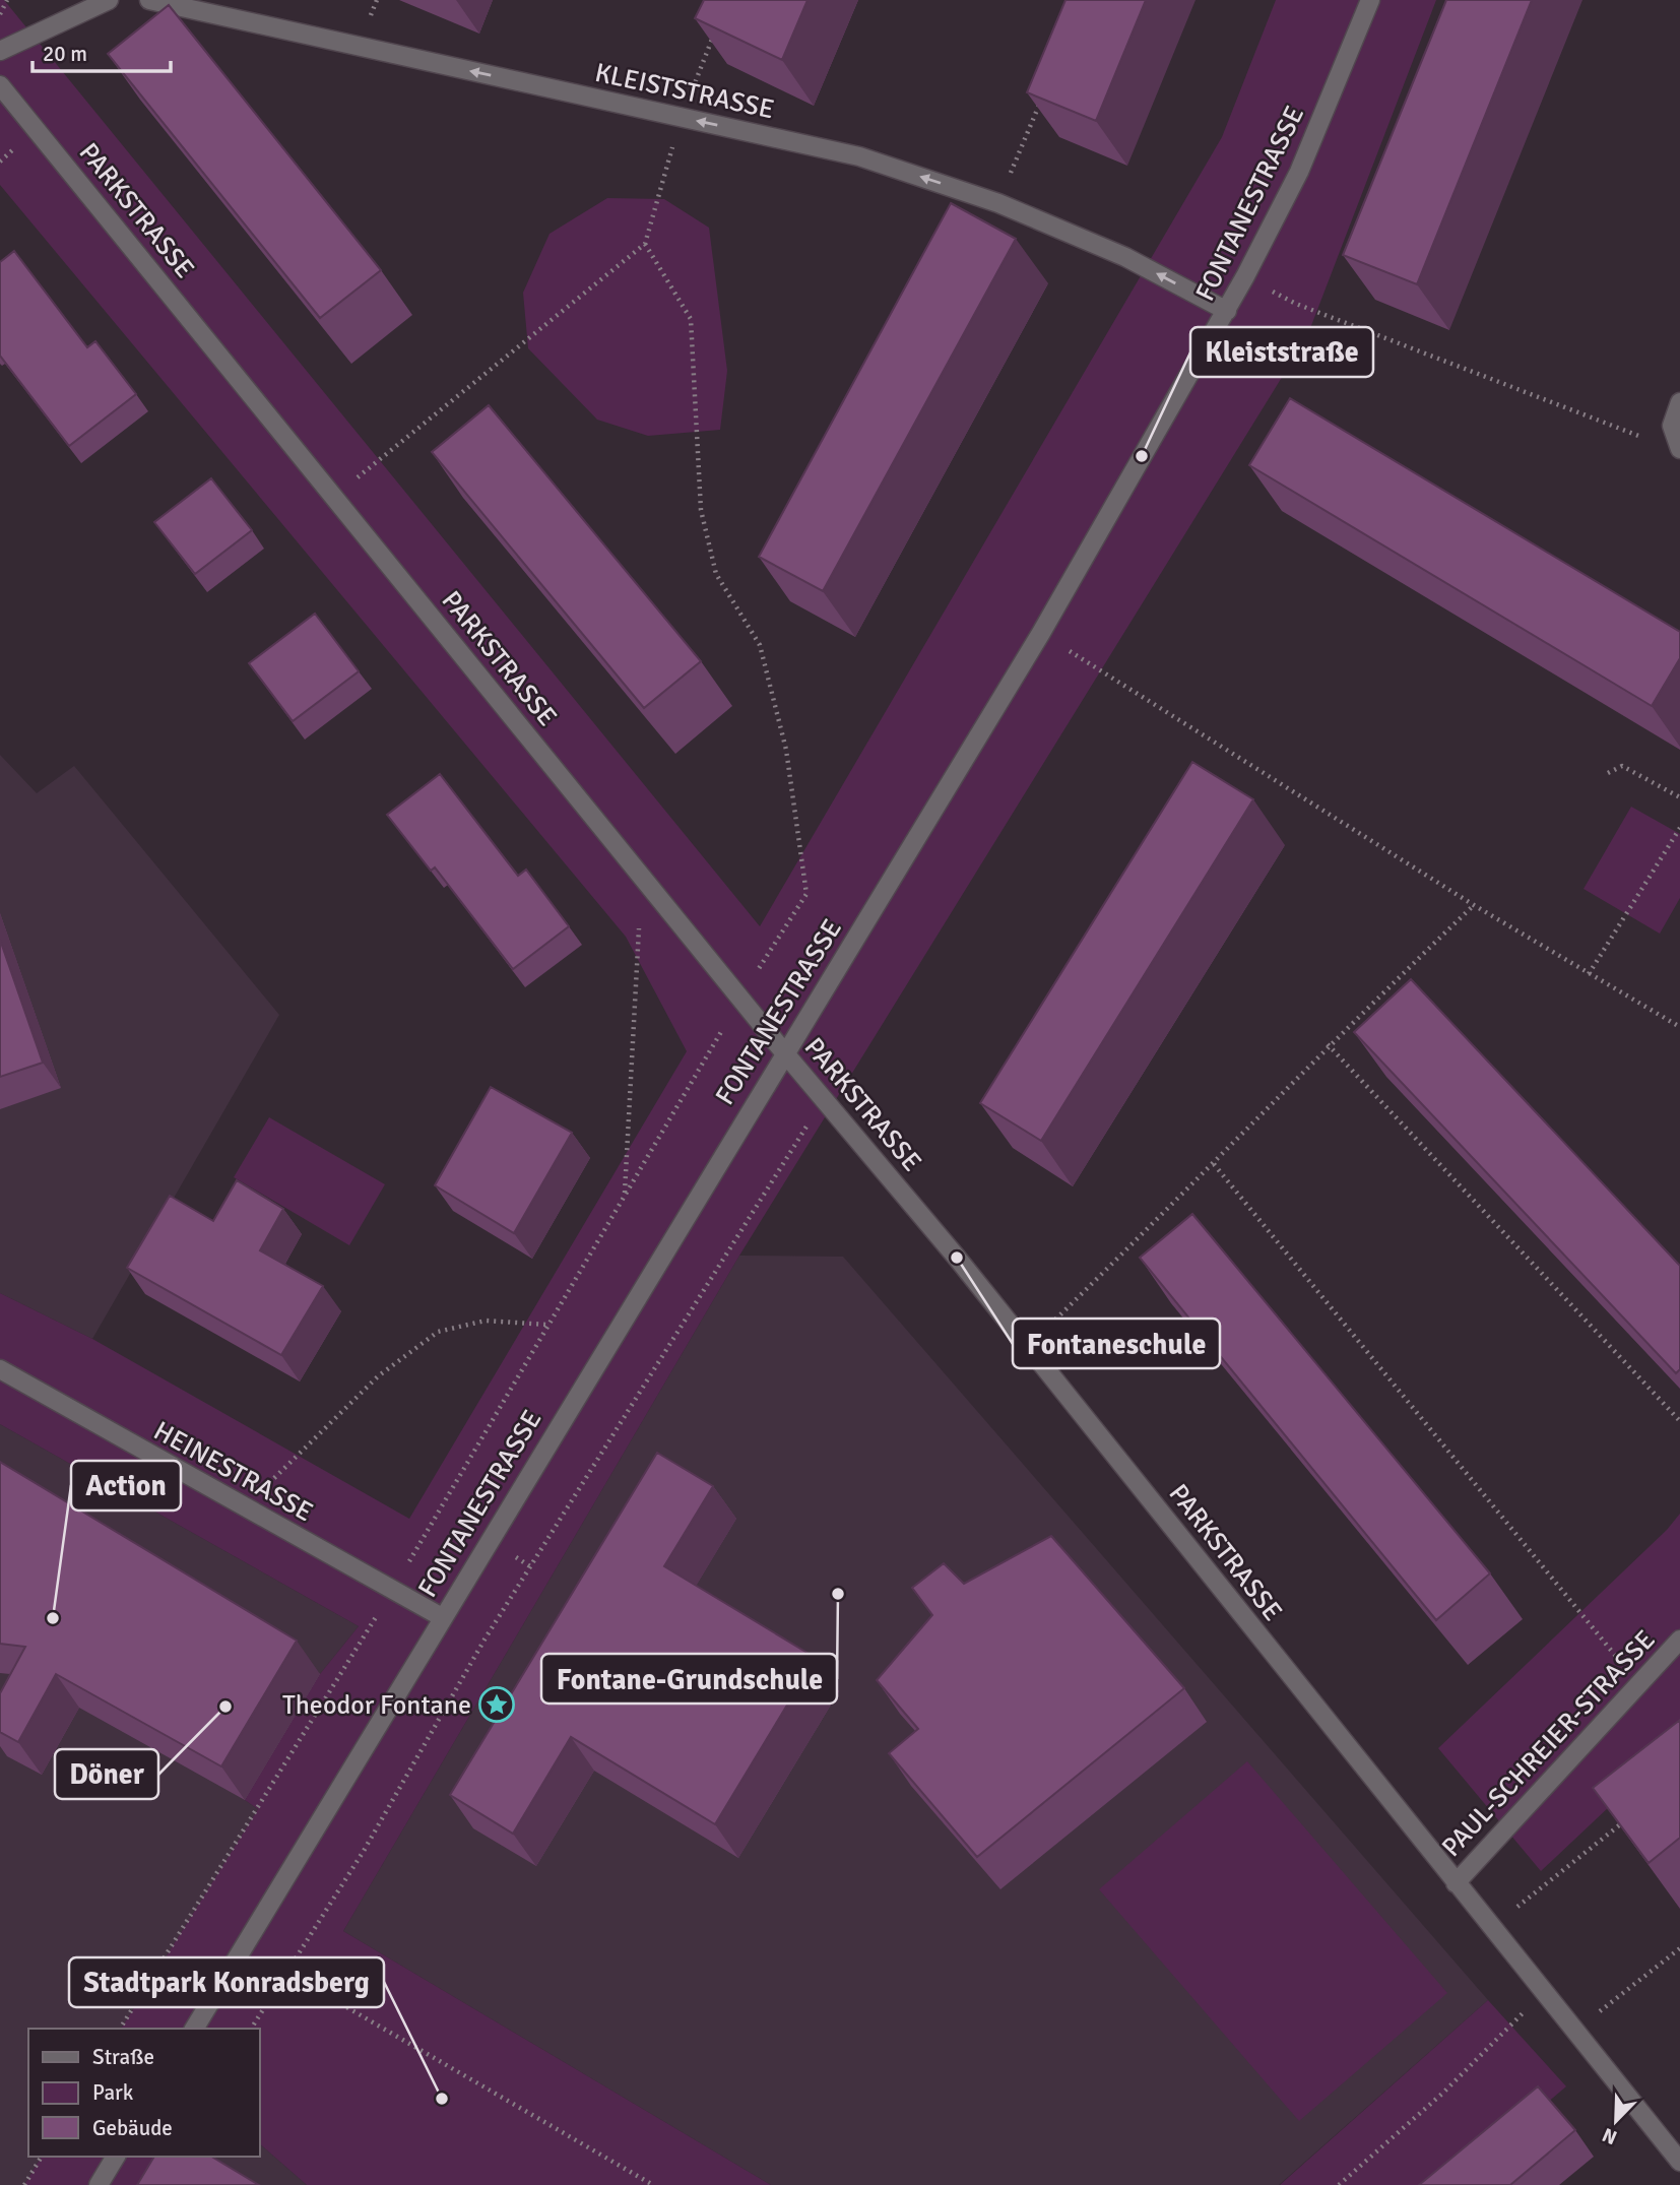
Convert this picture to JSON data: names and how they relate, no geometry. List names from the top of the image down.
{
  "streets": {
    "street": [
      "KLEISTSTRASSE",
      "FONTANESTRASSE",
      "PARKSTRASSE",
      "HEINESTRASSE",
      "PAUL-SCHREIER-STRASSE"
    ]
  },
  "crossings": [
    ["KLEISTSTRASSE", "FONTANESTRASSE"],
    ["FONTANESTRASSE", "PARKSTRASSE"],
    ["FONTANESTRASSE", "HEINESTRASSE"],
    ["PARKSTRASSE", "PAUL-SCHREIER-STRASSE"]
  ],
  "one_way": ["KLEISTSTRASSE"],
  "places": {
    "other": [
      "Kleiststraße",
      "Fontaneschule",
      "Fontane-Grundschule",
      "Action",
      "Döner",
      "Stadtpark Konradsberg"
    ],
    "place": ["Theodor Fontane"]
  },
  "legend": ["Straße", "Park", "Gebäude"],
  "scale_bar": "20 m",
  "north": "bottom left"
}
